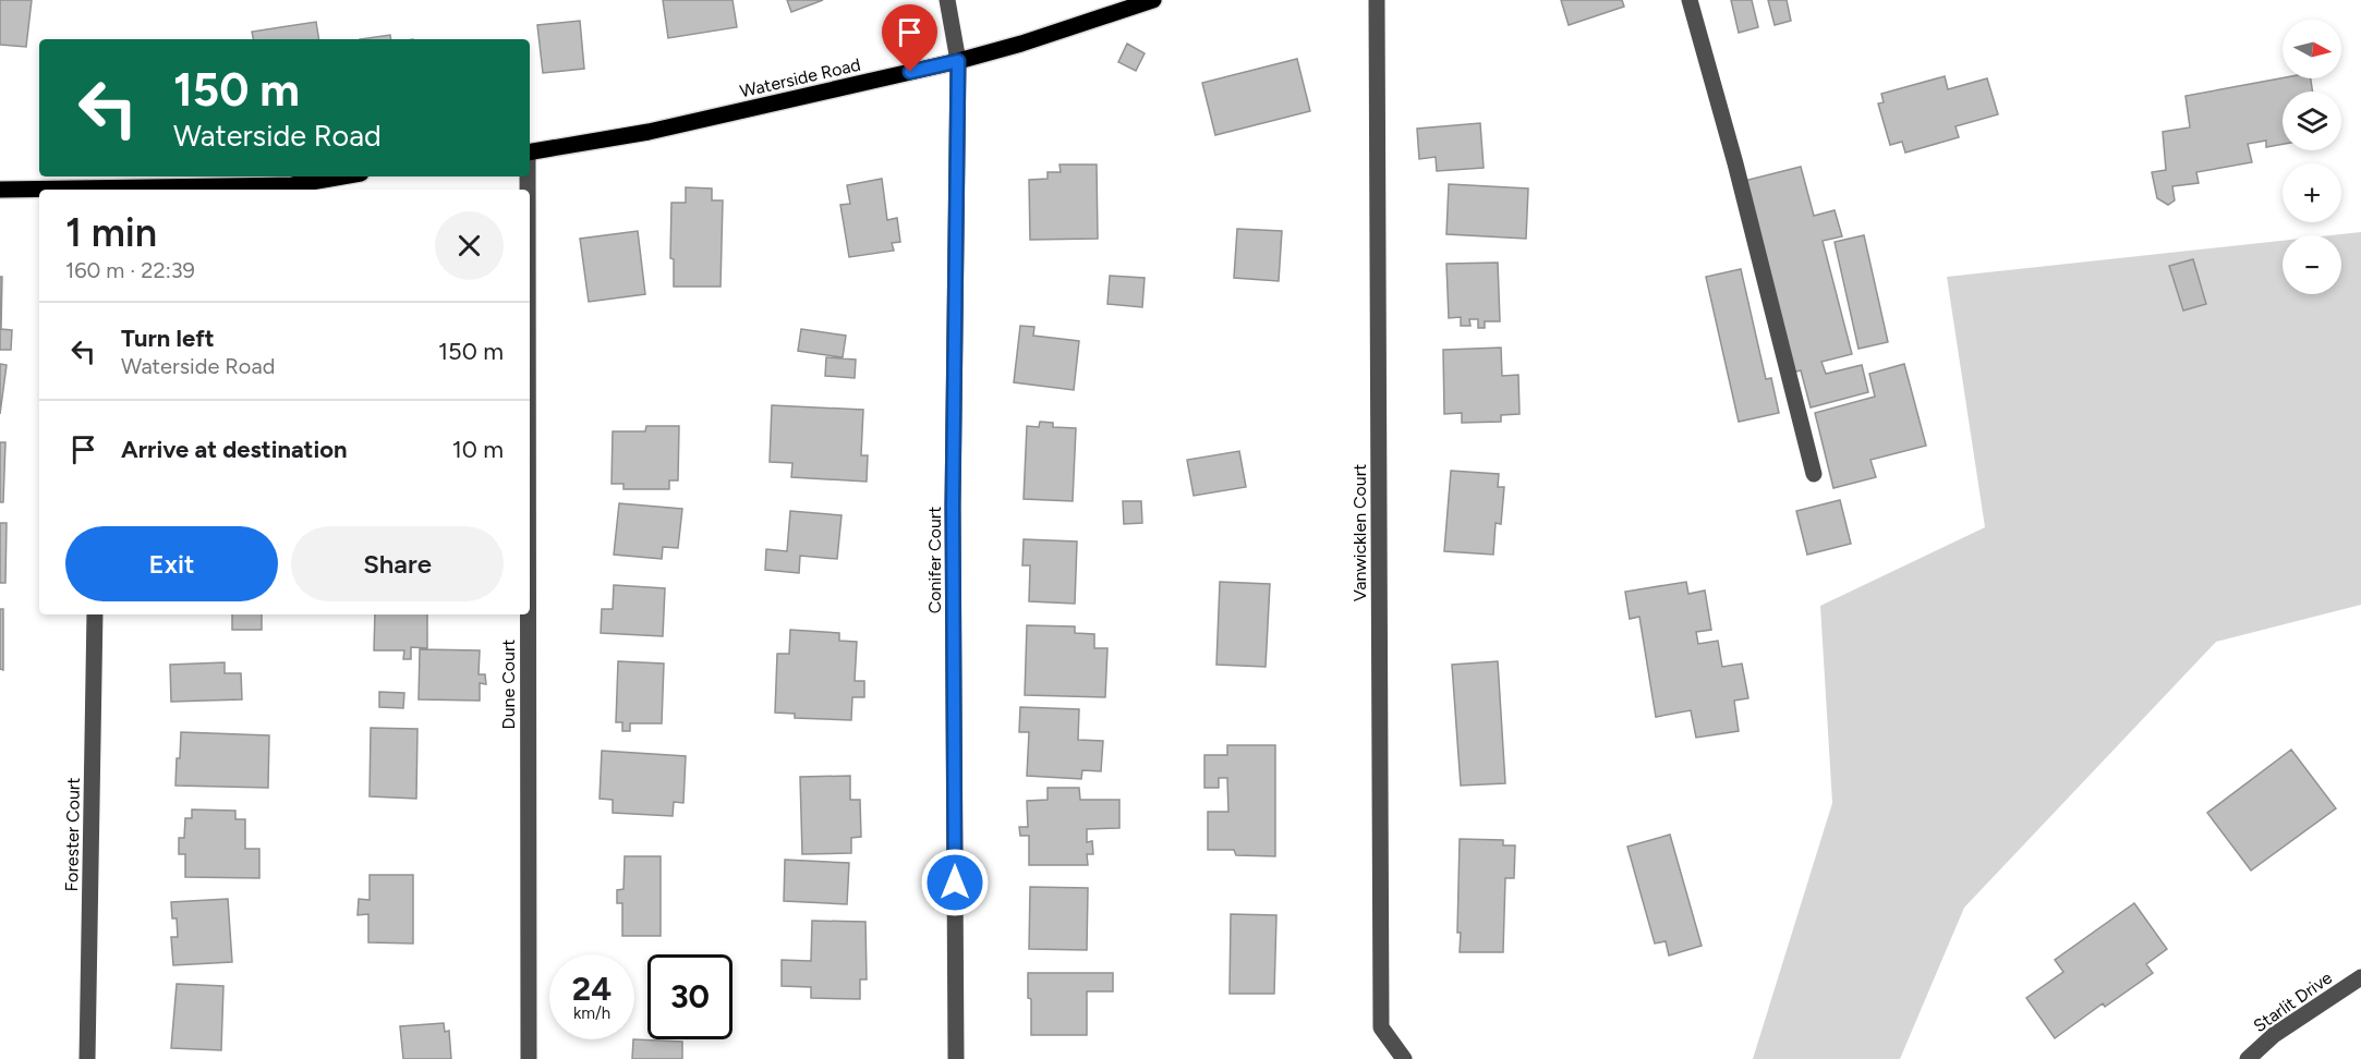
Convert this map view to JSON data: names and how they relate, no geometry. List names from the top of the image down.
{
  "streets": {
    "main road": ["Waterside Road"],
    "street": [
      "Vanwicklen Court",
      "Conifer Court",
      "Dune Court",
      "Forester Court",
      "Starlit Drive"
    ]
  },
  "crossings": [
    ["Waterside Road", "Conifer Court"]
  ],
  "north": "right",
  "page": {
    "map_buttons": ["+", "−"],
    "turn": ["150 m", "Waterside Road"],
    "heading": ["1 min", "160 m · 22:39"],
    "list": [
      {
        "name": "Turn left",
        "note": "Waterside Road",
        "value": "150 m"
      },
      {
        "name": "Arrive at destination",
        "value": "10 m"
      }
    ],
    "buttons": ["Exit", "Share"],
    "speed": "24 km/h",
    "limit": "30"
  }
}
